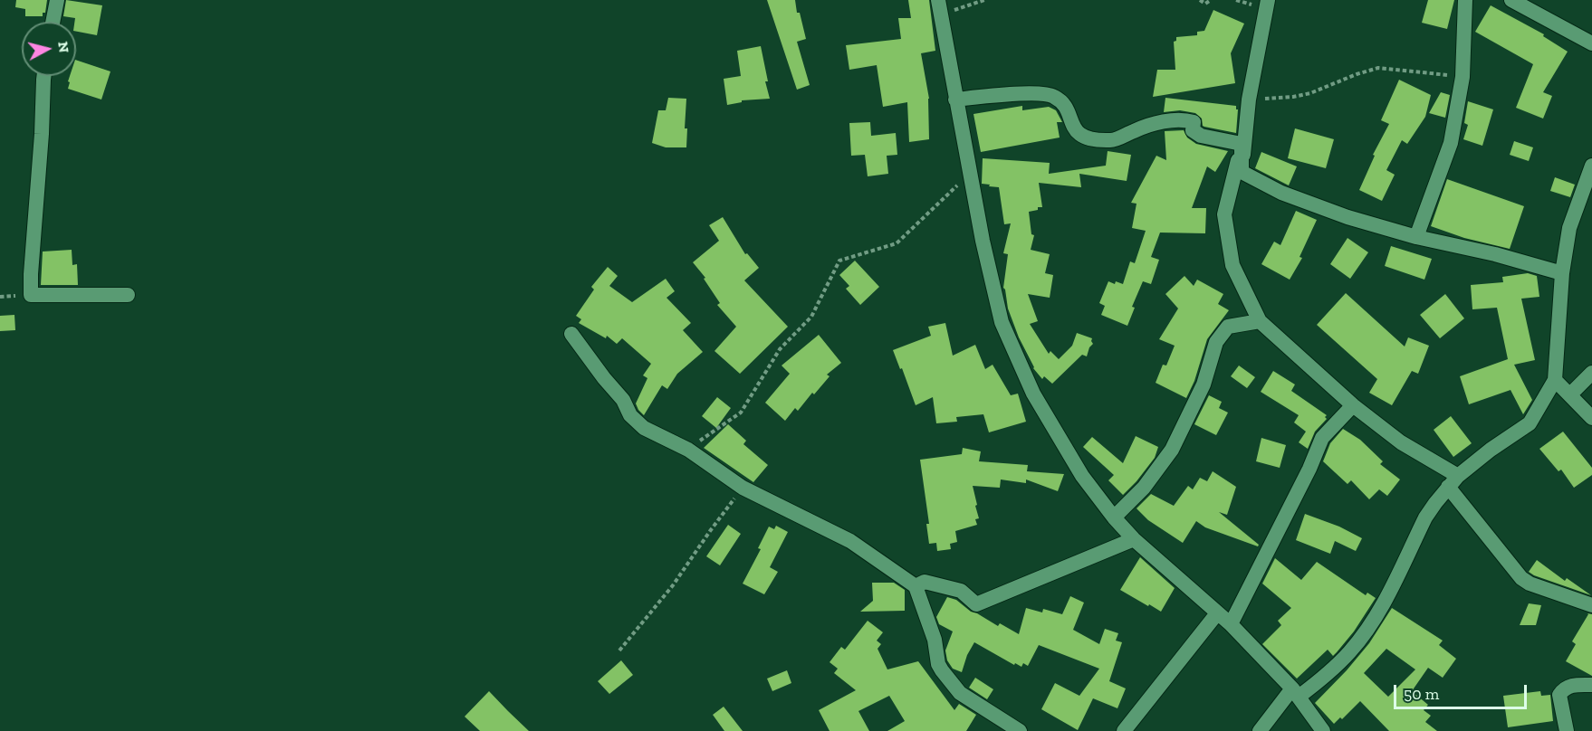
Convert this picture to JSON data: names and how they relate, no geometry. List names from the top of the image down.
{
  "scale_bar": "50 m",
  "north": "right"
}
